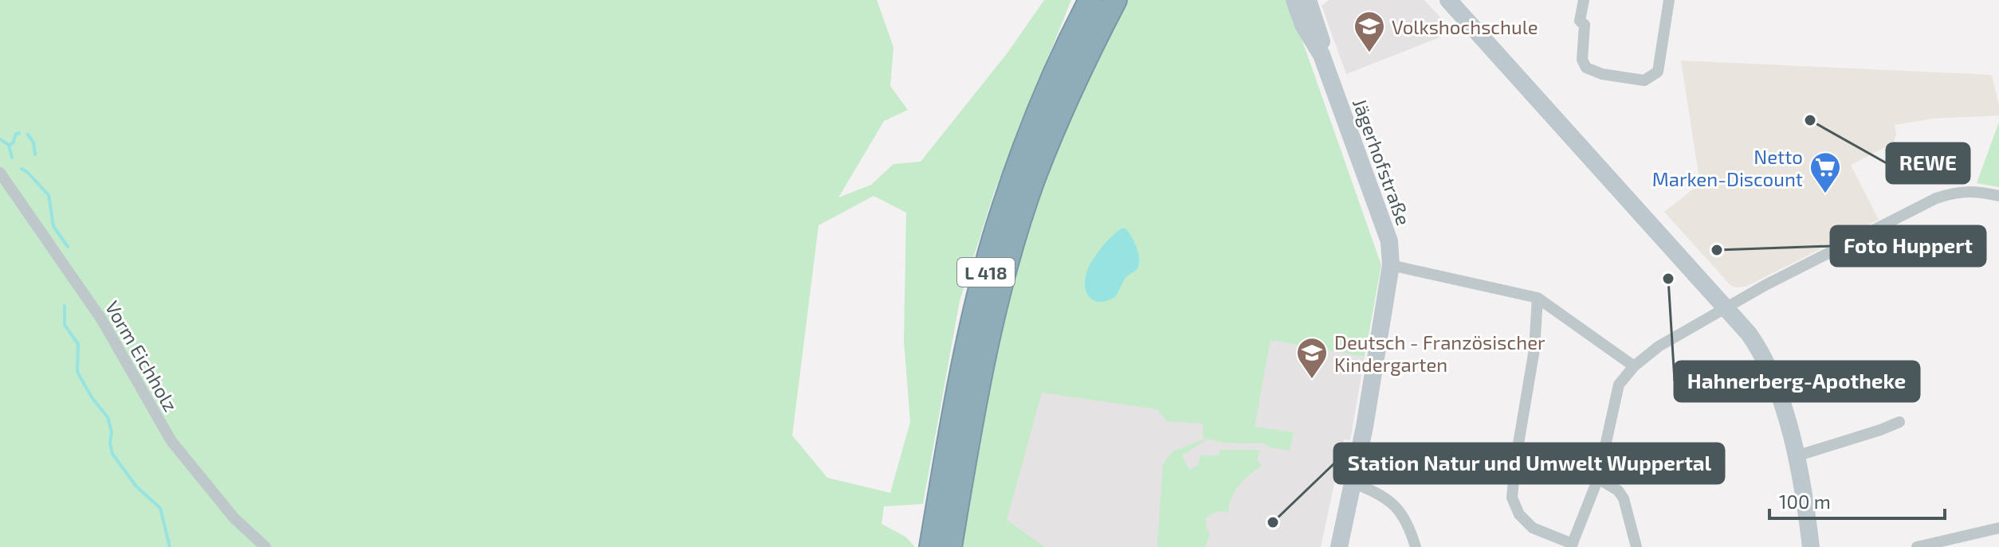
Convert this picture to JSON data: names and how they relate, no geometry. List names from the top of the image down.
{
  "streets": {
    "highway": ["L 418"],
    "main road": ["Jägerhofstraße"],
    "street": ["Vorm Eichholz"]
  },
  "places": {
    "school or university": ["Volkshochschule", "Deutsch - Französischer Kindergarten"],
    "other": [
      "REWE",
      "Foto Huppert",
      "Hahnerberg-Apotheke",
      "Station Natur und Umwelt Wuppertal"
    ],
    "supermarket": ["Netto Marken-Discount"]
  },
  "scale_bar": "100 m"
}
